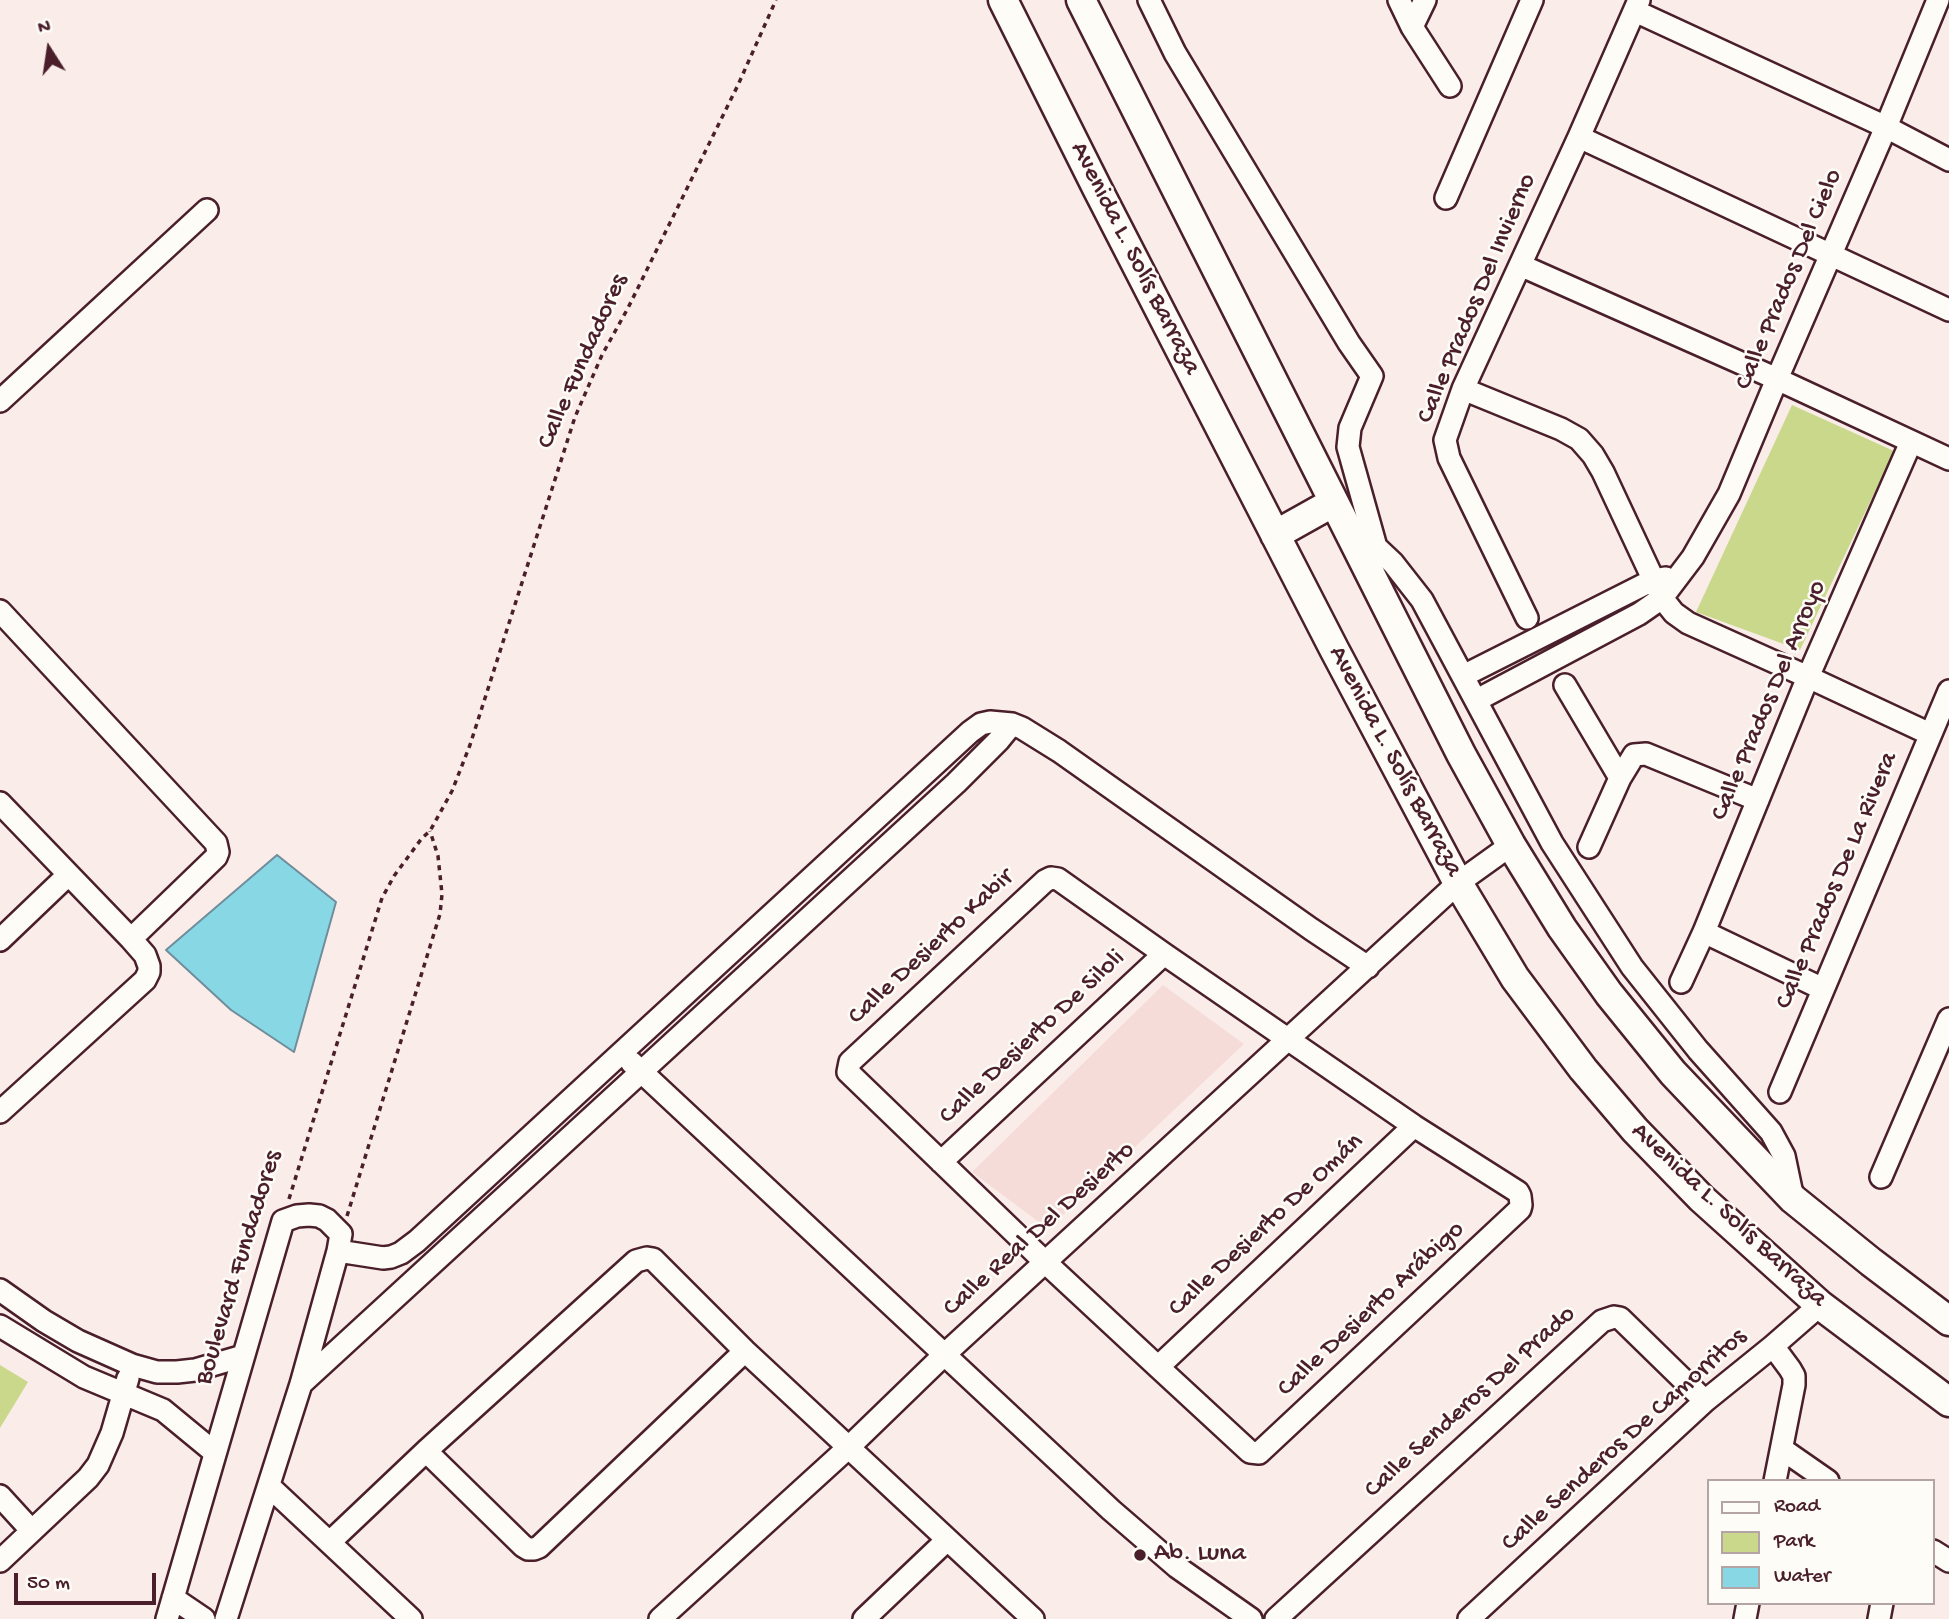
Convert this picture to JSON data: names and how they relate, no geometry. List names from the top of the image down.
{
  "streets": {
    "main road": ["Avenida L. Solís Barraza"],
    "street": [
      "Calle Prados Del Cielo",
      "Calle Prados Del Invierno",
      "Calle Prados Del Arroyo",
      "Calle Prados De La Rivera",
      "Calle Desierto Kabir",
      "Calle Desierto De Siloli",
      "Calle Desierto De Omán",
      "Calle Real Del Desierto",
      "Boulevard Fundadores",
      "Calle Desierto Arábigo",
      "Calle Senderos Del Prado",
      "Calle Senderos De Camorritos"
    ],
    "path": ["Calle Fundadores"]
  },
  "crossings": [
    ["Avenida L. Solís Barraza", "Calle Real Del Desierto"],
    ["Avenida L. Solís Barraza", "Calle Senderos De Camorritos"],
    ["Calle Fundadores", "Boulevard Fundadores"],
    ["Calle Desierto Kabir", "Calle Desierto De Siloli"],
    ["Calle Desierto Kabir", "Calle Real Del Desierto"],
    ["Calle Desierto Kabir", "Calle Desierto Arábigo"],
    ["Calle Desierto De Omán", "Calle Desierto Arábigo"],
    ["Calle Real Del Desierto", "Calle Desierto Arábigo"],
    ["Calle Senderos Del Prado", "Calle Senderos De Camorritos"]
  ],
  "places": ["Ab. Luna"],
  "legend": ["Road", "Park", "Water"],
  "scale_bar": "50 m",
  "north": "top"
}
